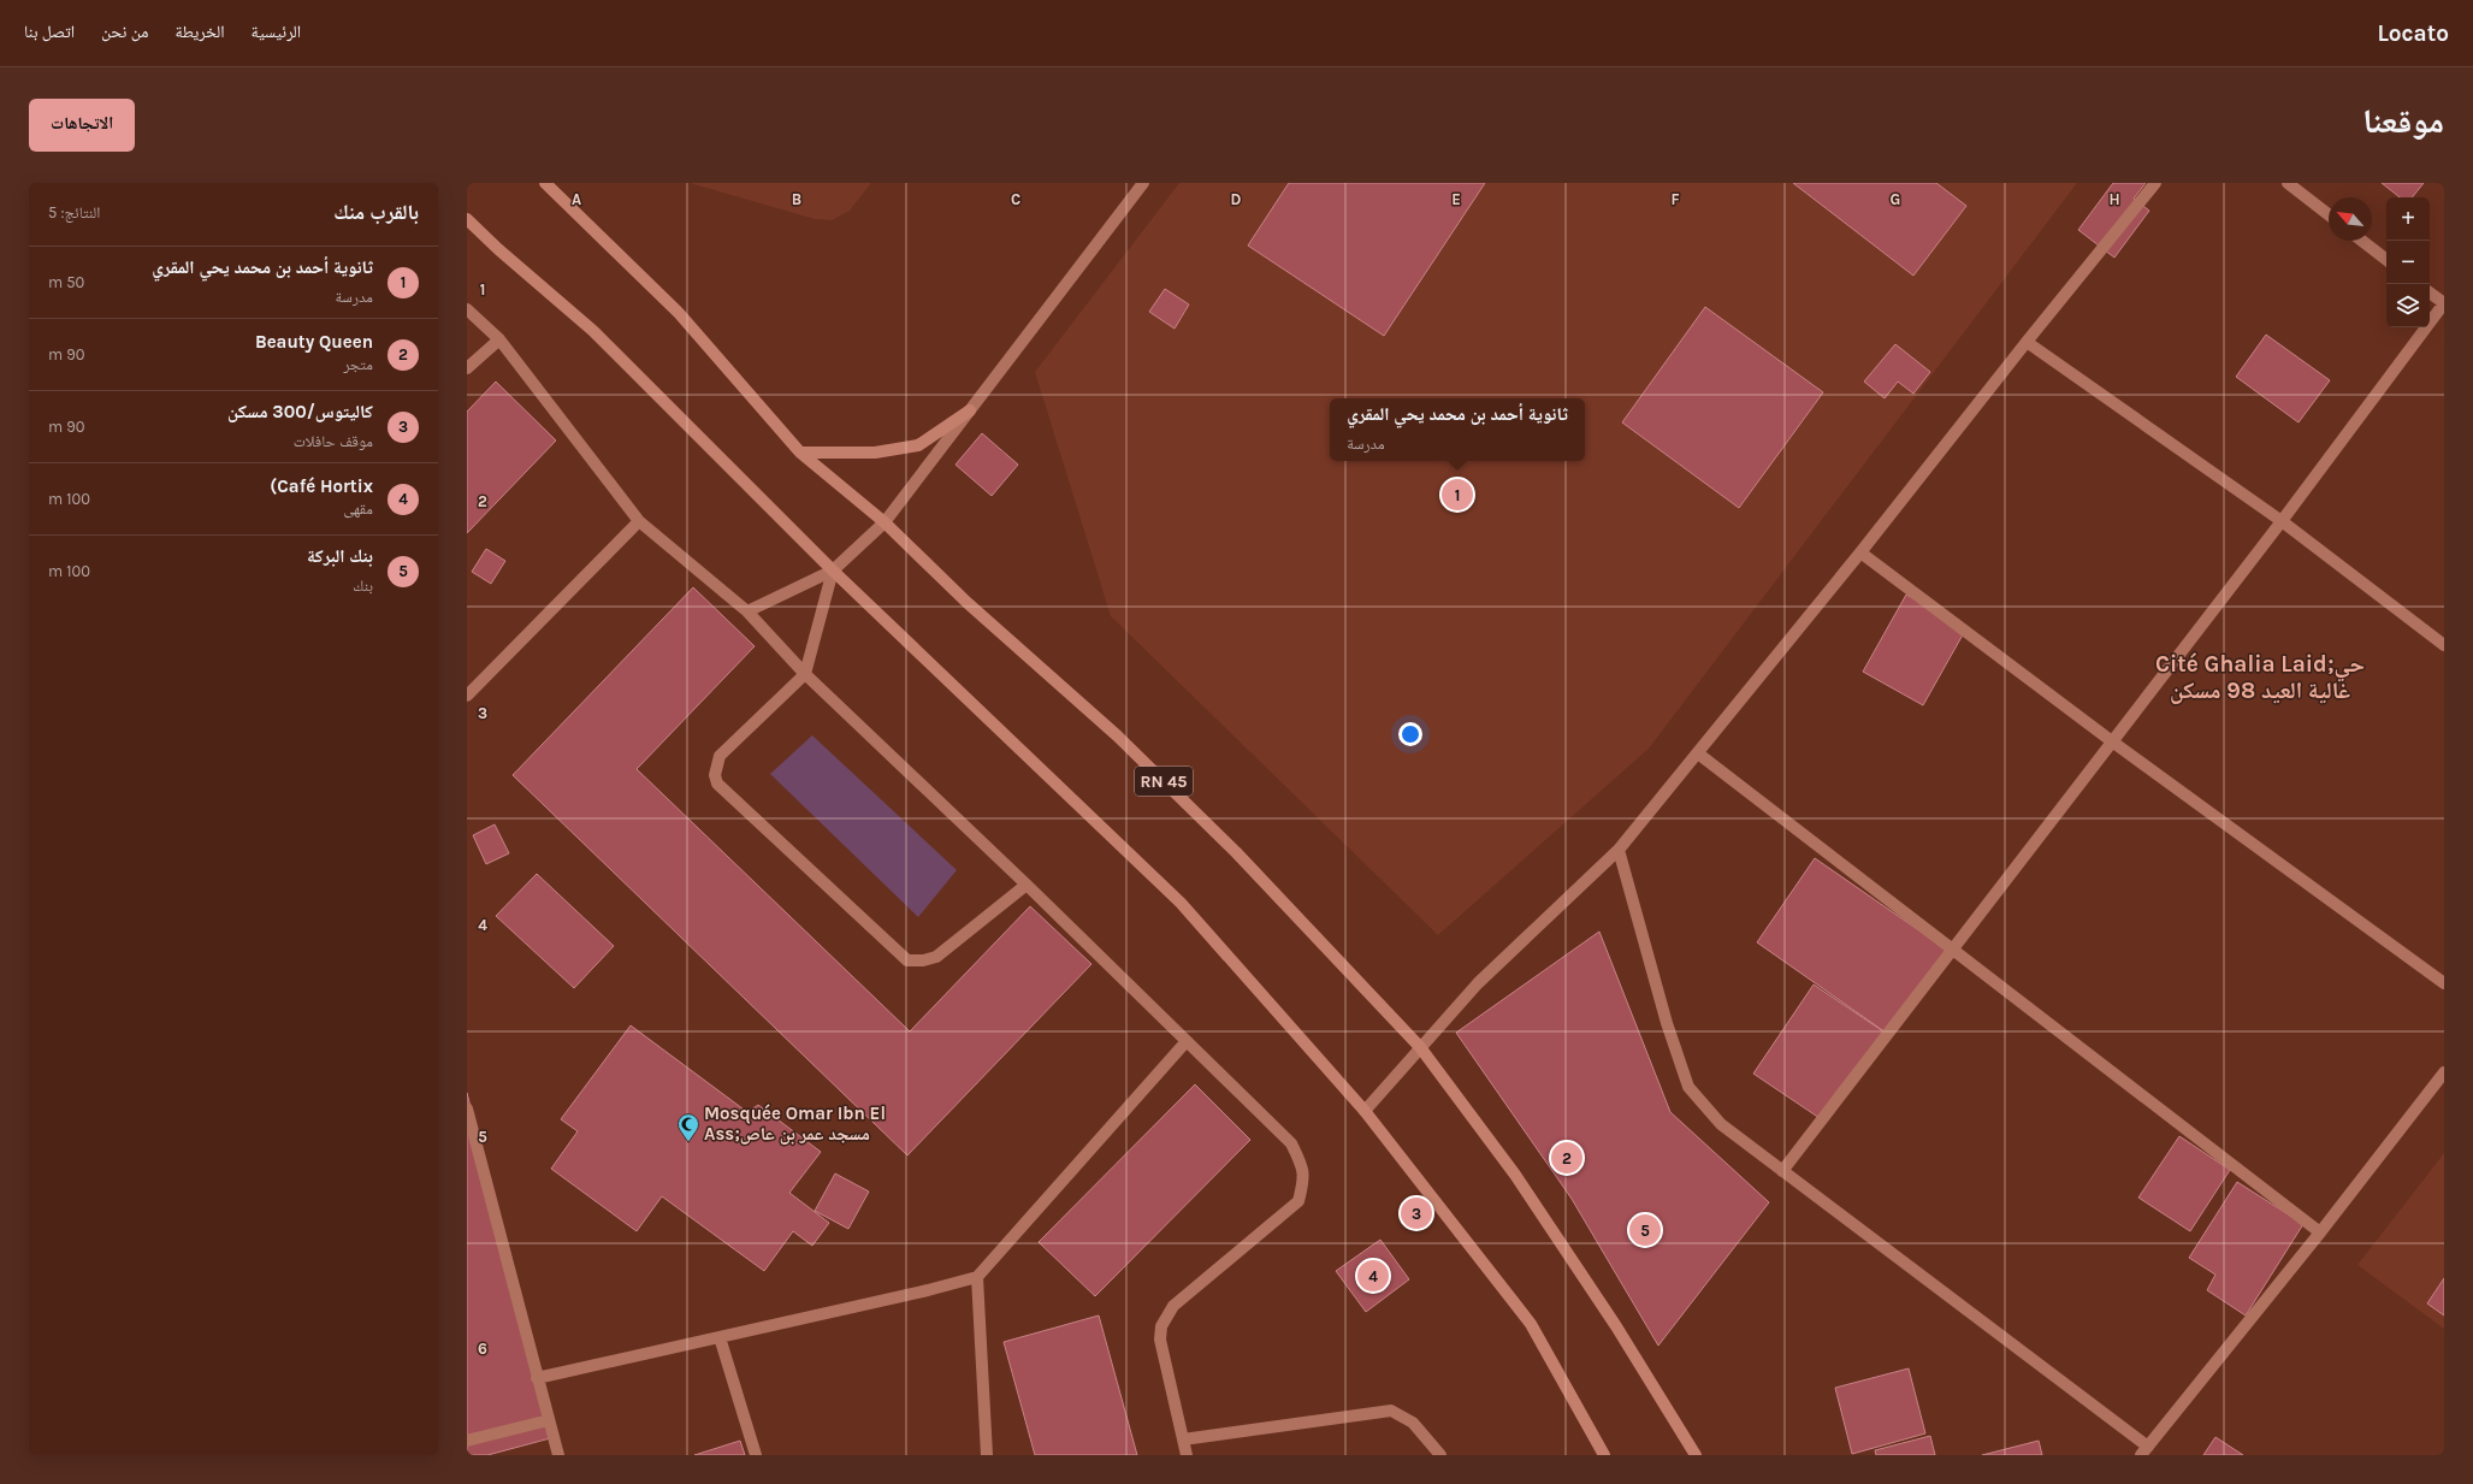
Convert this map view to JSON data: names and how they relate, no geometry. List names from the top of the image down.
{
  "streets": {
    "main road": ["RN 45"]
  },
  "districts": ["Cité Ghalia Laid;حي غالية العيد 98 مسكن"],
  "places": {
    "mosque": ["Mosquée Omar Ibn El Ass;مسجد عمر بن عاص"]
  },
  "north": "top left",
  "page": {
    "header": "Locato",
    "nav": [
      "الرئيسية",
      "الخريطة",
      "من نحن",
      "اتصل بنا"
    ],
    "title": "موقعنا",
    "buttons": "الاتجاهات",
    "heading": ["بالقرب منك", "النتائج: 5"],
    "map_buttons": ["+", "−"],
    "list": [
      {
        "mark": "1",
        "name": "ثانوية أحمد بن محمد يحي المقري",
        "note": "مدرسة",
        "value": "50 m"
      },
      {
        "mark": "2",
        "name": "Beauty Queen",
        "note": "متجر",
        "value": "90 m"
      },
      {
        "mark": "3",
        "name": "كاليتوس/300 مسكن",
        "note": "موقف حافلات",
        "value": "90 m"
      },
      {
        "mark": "4",
        "name": "Café Hortix)",
        "note": "مقهى",
        "value": "100 m"
      },
      {
        "mark": "5",
        "name": "بنك البركة",
        "note": "بنك",
        "value": "100 m"
      }
    ],
    "popup": ["ثانوية أحمد بن محمد يحي المقري", "مدرسة"],
    "pins": [
      "1",
      "2",
      "3",
      "5",
      "4"
    ]
  },
  "grid": {
    "columns": [
      "A",
      "B",
      "C",
      "D",
      "E",
      "F",
      "G",
      "H"
    ],
    "rows": [
      "1",
      "2",
      "3",
      "4",
      "5",
      "6"
    ]
  }
}
